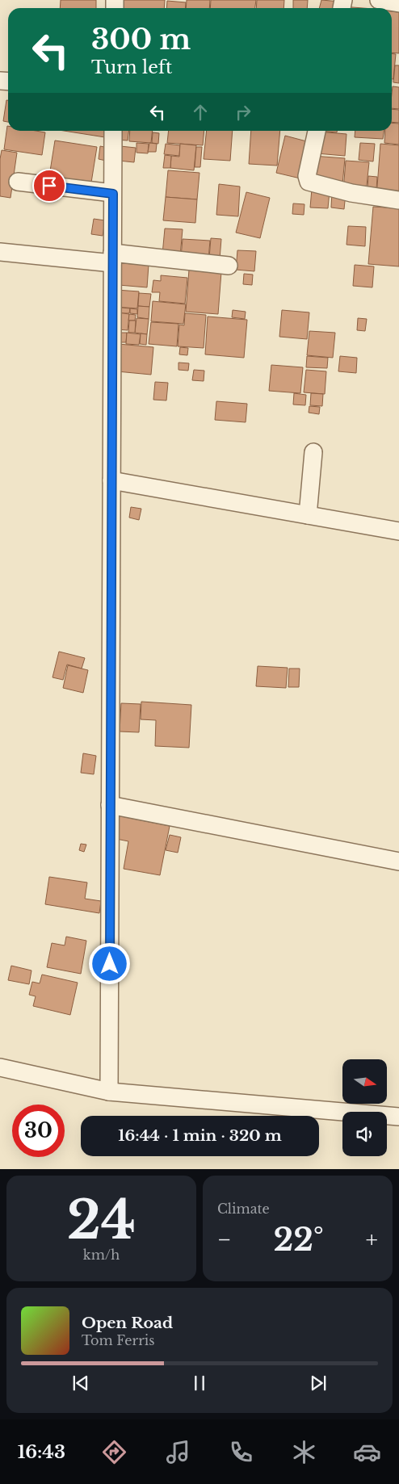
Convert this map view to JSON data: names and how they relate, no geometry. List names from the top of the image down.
{
  "north": "right",
  "page": {
    "turn": ["300 m", "Turn left"],
    "limit": "30",
    "trip": "16:44 · 1 min · 320 m",
    "tile": [
      ["24", "km/h"],
      "Climate"
    ],
    "heat": ["−", "22°", "+"],
    "song": ["Open Road", "Tom Ferris"],
    "tabs": "16:43"
  }
}
